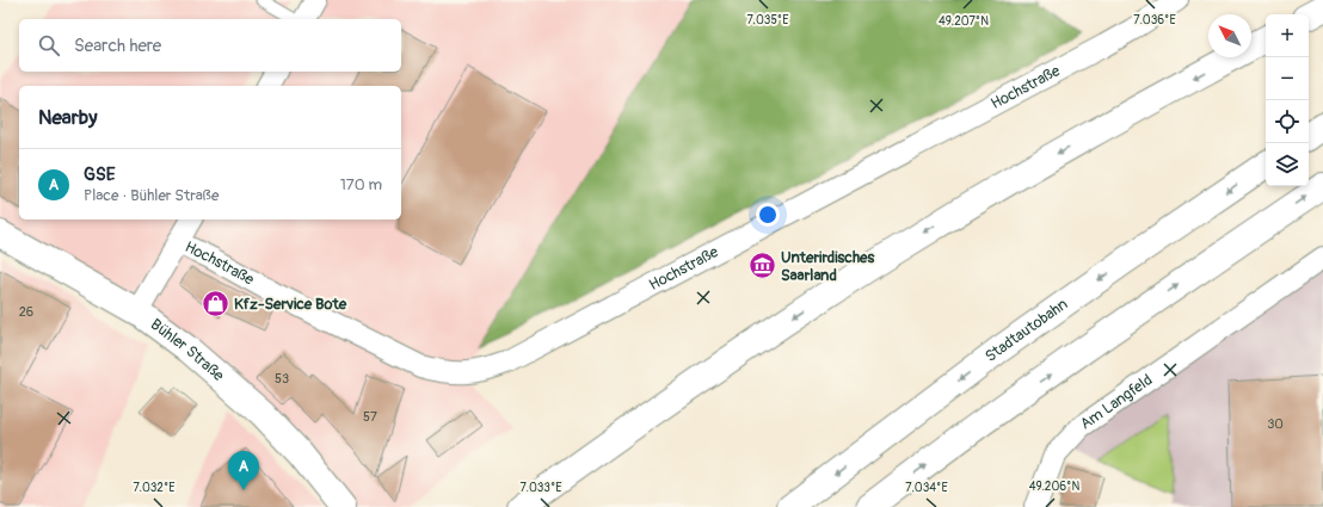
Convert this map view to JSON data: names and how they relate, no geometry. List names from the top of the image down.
{
  "streets": {
    "main road": ["Stadtautobahn", "Bühler Straße"],
    "street": ["Hochstraße", "Am Langfeld"]
  },
  "places": {
    "museum": ["Unterirdisches Saarland"],
    "shop": ["Kfz-Service Bote"]
  },
  "house_numbers": [
    "26",
    "53",
    "57",
    "30"
  ],
  "north": "top left",
  "page": {
    "map_buttons": ["+", "−"],
    "search": "Search here",
    "heading": "Nearby",
    "list": [
      {
        "mark": "A",
        "name": "GSE",
        "note": "Place · Bühler Straße",
        "value": "170 m"
      }
    ],
    "pins": "A"
  },
  "coordinates": [
    "7.035°E",
    "7.036°E",
    "49.207°N",
    "49.206°N",
    "7.032°E",
    "7.033°E",
    "7.034°E"
  ]
}
